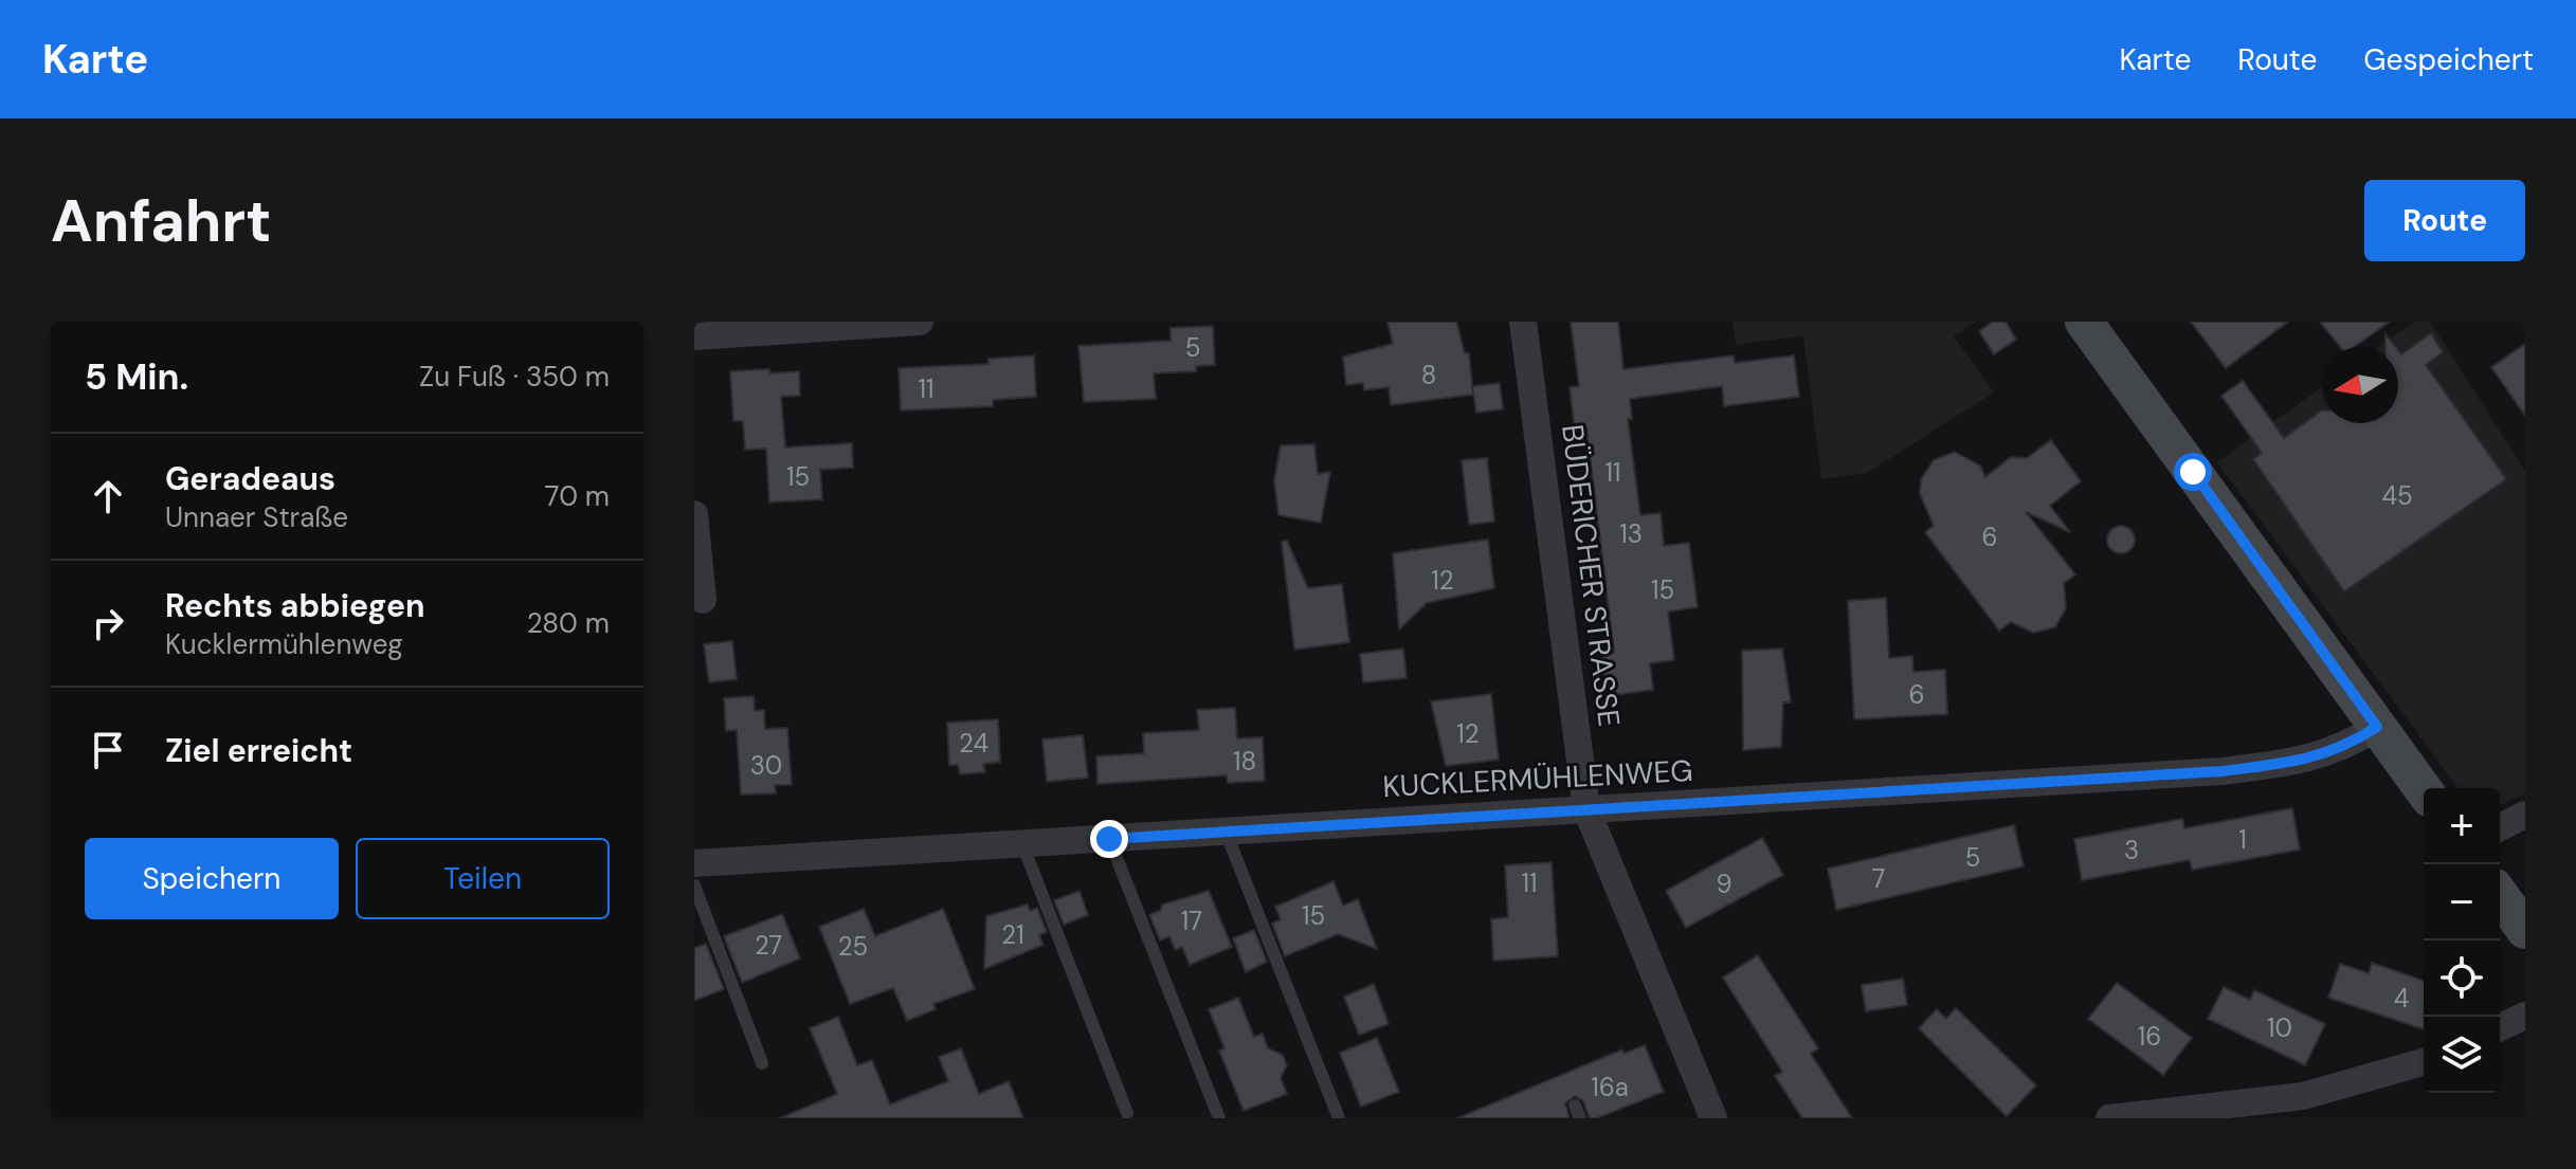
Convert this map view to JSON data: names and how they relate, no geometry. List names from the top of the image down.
{
  "streets": {
    "street": ["BÜDERICHER STRASSE", "KUCKLERMÜHLENWEG"]
  },
  "crossings": [
    ["BÜDERICHER STRASSE", "KUCKLERMÜHLENWEG"]
  ],
  "house_numbers": [
    "5",
    "8",
    "11",
    "11",
    "15",
    "45",
    "13",
    "6",
    "12",
    "15",
    "6",
    "12",
    "24",
    "18",
    "30",
    "1",
    "3",
    "5",
    "7",
    "11",
    "9",
    "15",
    "17",
    "21",
    "27",
    "25",
    "4",
    "10",
    "16",
    "16a"
  ],
  "north": "left",
  "page": {
    "header": "Karte",
    "nav": ["Karte", "Route", "Gespeichert"],
    "buttons": [
      "Route",
      ["Speichern", "Teilen"]
    ],
    "title": "Anfahrt",
    "heading": ["5 Min.", "Zu Fuß · 350 m"],
    "list": [
      ["Geradeaus", "Unnaer Straße", "70 m"],
      ["Rechts abbiegen", "Kucklermühlenweg", "280 m"],
      "Ziel erreicht"
    ],
    "map_buttons": ["+", "−"]
  }
}
